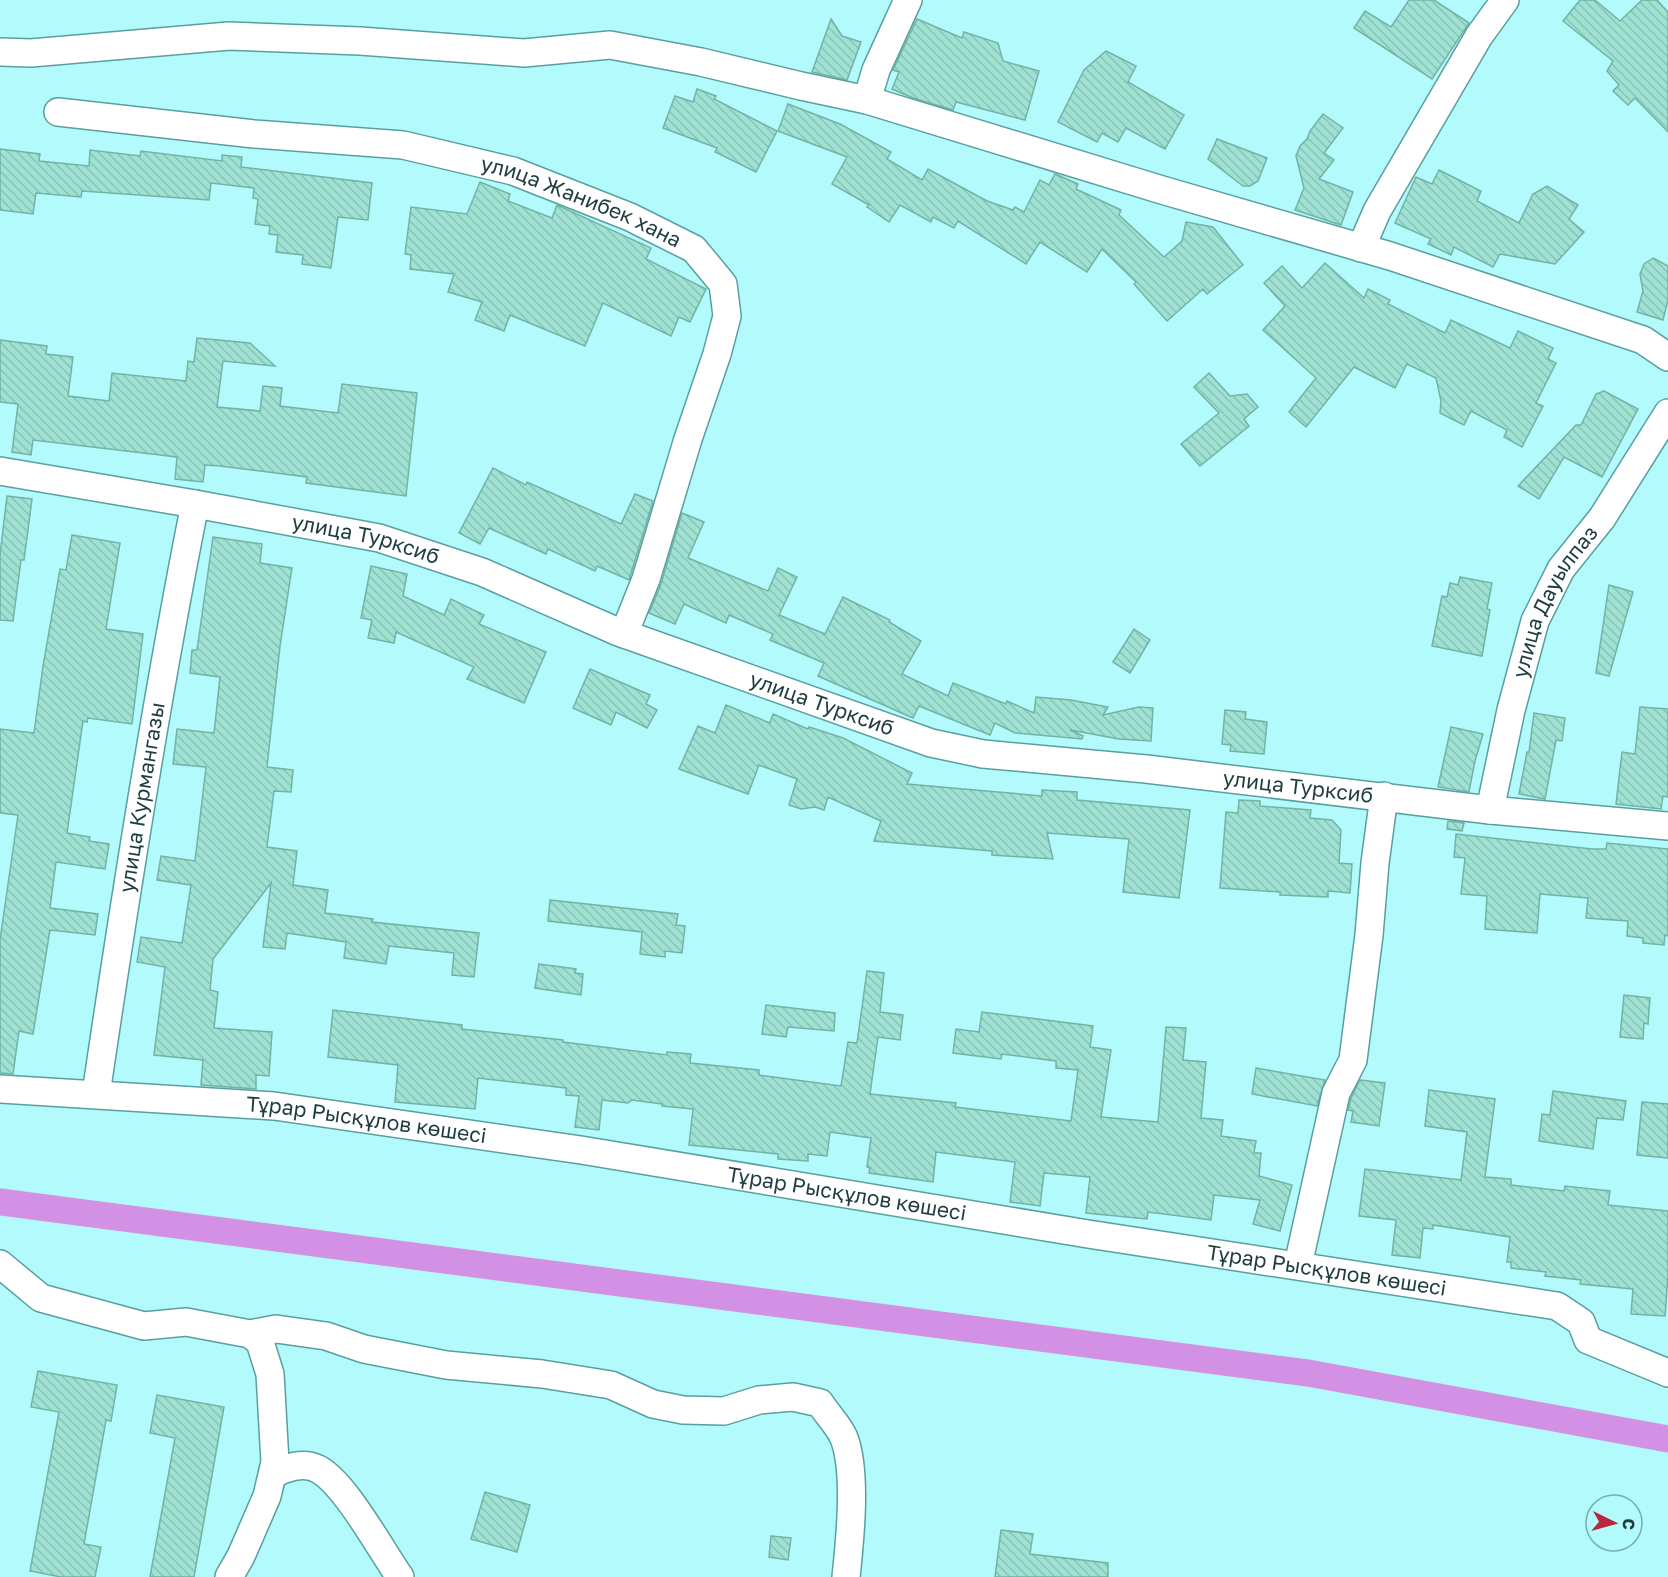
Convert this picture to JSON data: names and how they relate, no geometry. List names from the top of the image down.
{
  "streets": {
    "street": [
      "улица Жанибек хана",
      "улица Турксиб",
      "улица Дауылпаз",
      "улица Курмангазы",
      "Тұрар Рысқұлов көшесі"
    ]
  },
  "crossings": [
    ["улица Жанибек хана", "улица Турксиб"],
    ["улица Турксиб", "улица Дауылпаз"],
    ["улица Турксиб", "улица Курмангазы"],
    ["улица Курмангазы", "Тұрар Рысқұлов көшесі"]
  ],
  "north": "right"
}
